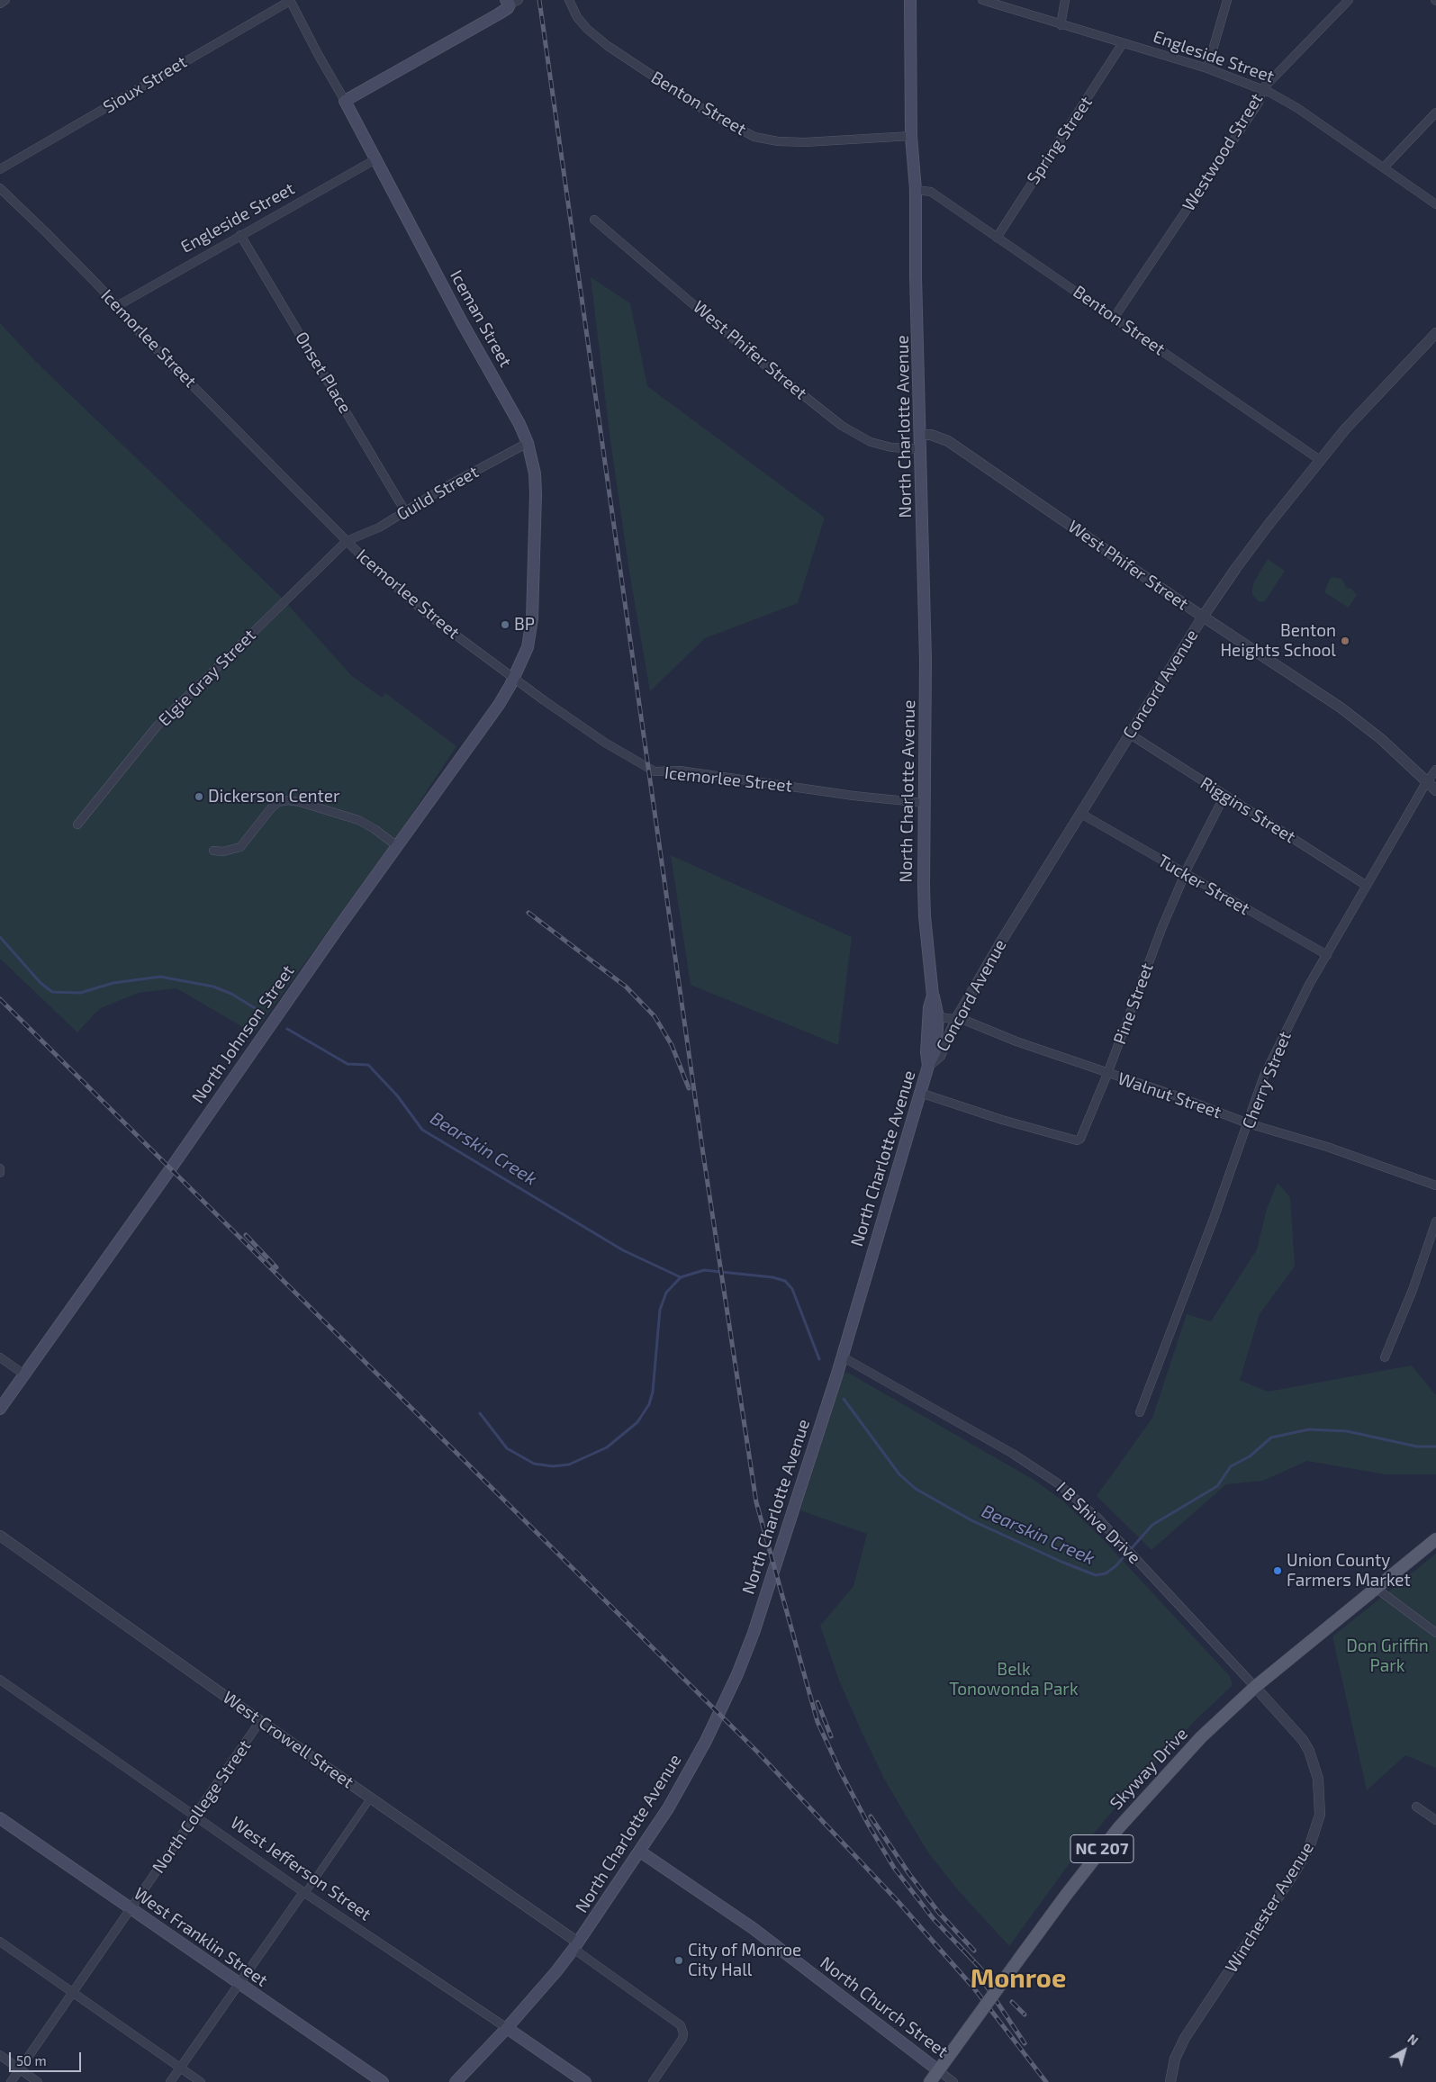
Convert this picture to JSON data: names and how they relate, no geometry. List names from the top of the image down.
{
  "streets": {
    "main road": [
      "Iceman Street",
      "North Charlotte Avenue",
      "North Johnson Street",
      "Skyway Drive",
      "NC 207",
      "West Jefferson Street",
      "West Franklin Street",
      "North Church Street"
    ],
    "street": [
      "Engleside Street",
      "Sioux Street",
      "Benton Street",
      "Spring Street",
      "Westwood Street",
      "Icemorlee Street",
      "West Phifer Street",
      "Onset Place",
      "Guild Street",
      "Elgie Gray Street",
      "Concord Avenue",
      "Riggins Street",
      "Tucker Street",
      "Pine Street",
      "Cherry Street",
      "Walnut Street",
      "I B Shive Drive",
      "West Crowell Street",
      "North College Street",
      "Winchester Avenue"
    ]
  },
  "crossings": [
    ["Engleside Street", "Spring Street"],
    ["Engleside Street", "Westwood Street"],
    ["Engleside Street", "Iceman Street"],
    ["Engleside Street", "Icemorlee Street"],
    ["Engleside Street", "Onset Place"],
    ["Sioux Street", "Iceman Street"],
    ["Benton Street", "Spring Street"],
    ["Benton Street", "Westwood Street"],
    ["Benton Street", "North Charlotte Avenue"],
    ["Benton Street", "Concord Avenue"],
    ["Iceman Street", "Icemorlee Street"],
    ["Iceman Street", "Guild Street"],
    ["Iceman Street", "North Johnson Street"],
    ["Icemorlee Street", "North Charlotte Avenue"],
    ["Icemorlee Street", "Guild Street"],
    ["Icemorlee Street", "Elgie Gray Street"],
    ["Icemorlee Street", "North Johnson Street"],
    ["West Phifer Street", "North Charlotte Avenue"],
    ["West Phifer Street", "Concord Avenue"],
    ["West Phifer Street", "Cherry Street"],
    ["Onset Place", "Guild Street"],
    ["North Charlotte Avenue", "Concord Avenue"],
    ["North Charlotte Avenue", "Pine Street"],
    ["North Charlotte Avenue", "Walnut Street"],
    ["North Charlotte Avenue", "I B Shive Drive"],
    ["North Charlotte Avenue", "West Crowell Street"],
    ["North Charlotte Avenue", "West Jefferson Street"],
    ["North Charlotte Avenue", "North Church Street"],
    ["Guild Street", "Elgie Gray Street"],
    ["Concord Avenue", "Riggins Street"],
    ["Concord Avenue", "Tucker Street"],
    ["Concord Avenue", "Walnut Street"],
    ["Riggins Street", "Pine Street"],
    ["Riggins Street", "Cherry Street"],
    ["Tucker Street", "Pine Street"],
    ["Tucker Street", "Cherry Street"],
    ["Pine Street", "Walnut Street"],
    ["Cherry Street", "Walnut Street"],
    ["I B Shive Drive", "Skyway Drive"],
    ["I B Shive Drive", "Winchester Avenue"],
    ["West Crowell Street", "North College Street"],
    ["Skyway Drive", "NC 207"],
    ["Skyway Drive", "Winchester Avenue"],
    ["Skyway Drive", "North Church Street"],
    ["North College Street", "West Jefferson Street"],
    ["North College Street", "West Franklin Street"],
    ["NC 207", "North Church Street"]
  ],
  "districts": ["Monroe"],
  "water": ["Bearskin Creek"],
  "parks": ["Don Griffin Park", "Belk Tonowonda Park"],
  "places": [
    "BP",
    "Benton Heights School",
    "Dickerson Center",
    "Union County Farmers Market",
    "City of Monroe City Hall"
  ],
  "scale_bar": "50 m",
  "north": "top right"
}
